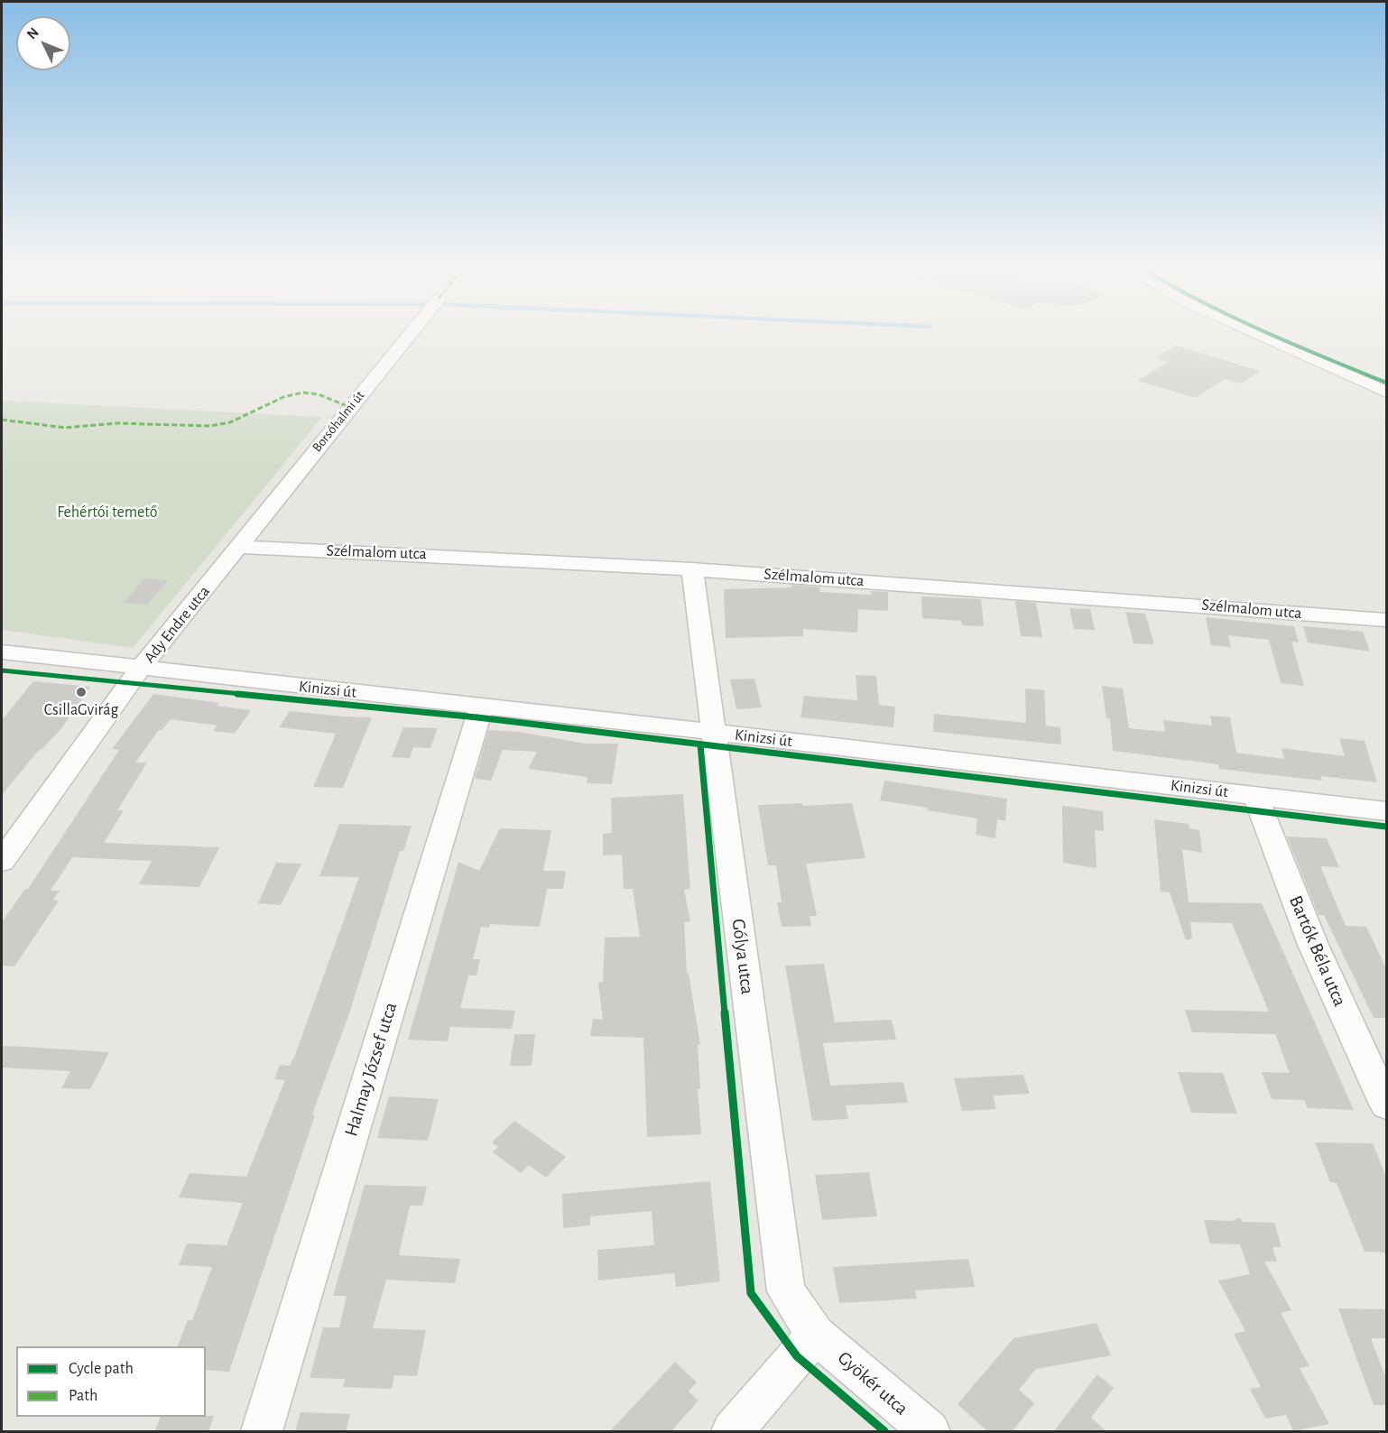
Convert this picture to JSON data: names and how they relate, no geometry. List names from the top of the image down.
{
  "streets": {
    "street": [
      "Borsóhalmi út",
      "Szélmalom utca",
      "Ady Endre utca",
      "Kinizsi út",
      "Bartók Béla utca",
      "Gólya utca",
      "Halmay József utca",
      "Gyökér utca"
    ]
  },
  "crossings": [
    ["Borsóhalmi út", "Szélmalom utca"],
    ["Borsóhalmi út", "Ady Endre utca"],
    ["Szélmalom utca", "Ady Endre utca"],
    ["Szélmalom utca", "Gólya utca"],
    ["Ady Endre utca", "Kinizsi út"],
    ["Kinizsi út", "Bartók Béla utca"],
    ["Kinizsi út", "Gólya utca"],
    ["Kinizsi út", "Halmay József utca"],
    ["Gólya utca", "Gyökér utca"]
  ],
  "parks": ["Fehértói temető"],
  "places": ["CsillaGvirág"],
  "legend": ["Cycle path", "Path"],
  "north": "top left"
}
